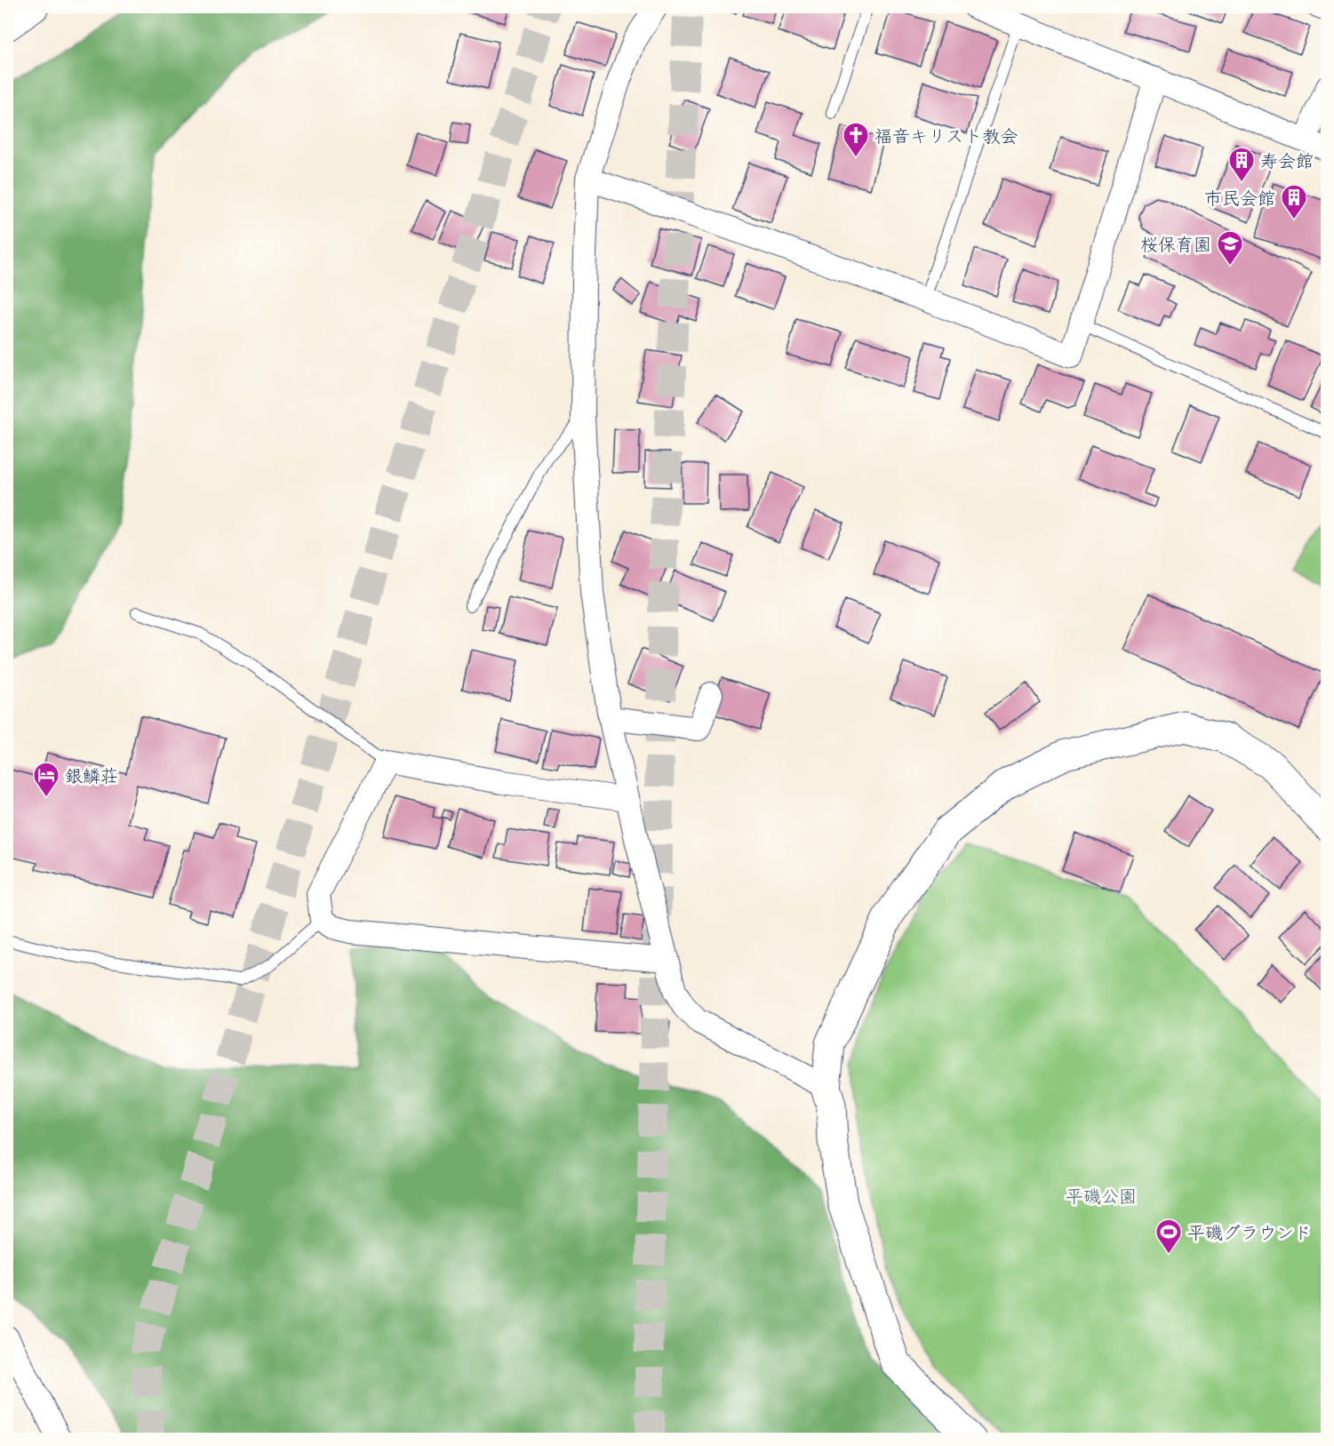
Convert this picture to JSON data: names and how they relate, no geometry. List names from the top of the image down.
{
  "parks": ["平磯公園"],
  "places": {
    "church": ["福音キリスト教会"],
    "building": ["寿会館", "市民会館"],
    "school or university": ["桜保育園"],
    "hotel": ["銀鱗荘"],
    "sports": ["平磯グラウンド"]
  }
}
